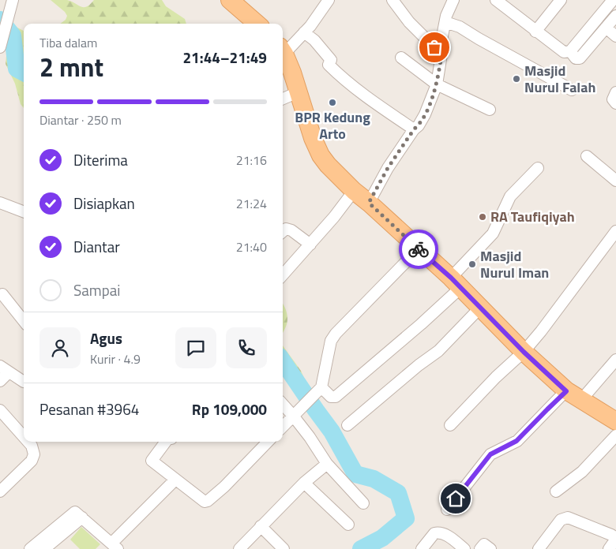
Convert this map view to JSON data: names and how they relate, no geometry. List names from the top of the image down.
{
  "places": [
    "Masjid Nurul Falah",
    "BPR Kedung Arto",
    "RA Taufiqiyah",
    "Masjid Nurul Iman"
  ],
  "page": {
    "heading": ["2 mnt", "Tiba dalam", "21:44–21:49"],
    "panel": [
      "Agus",
      "Kurir · 4.9",
      "Pesanan #3964",
      "Rp 109,000"
    ],
    "bar": "Diantar · 250 m",
    "list": [
      ["Diterima", "21:16"],
      ["Disiapkan", "21:24"],
      ["Diantar", "21:40"],
      "Sampai"
    ]
  }
}
